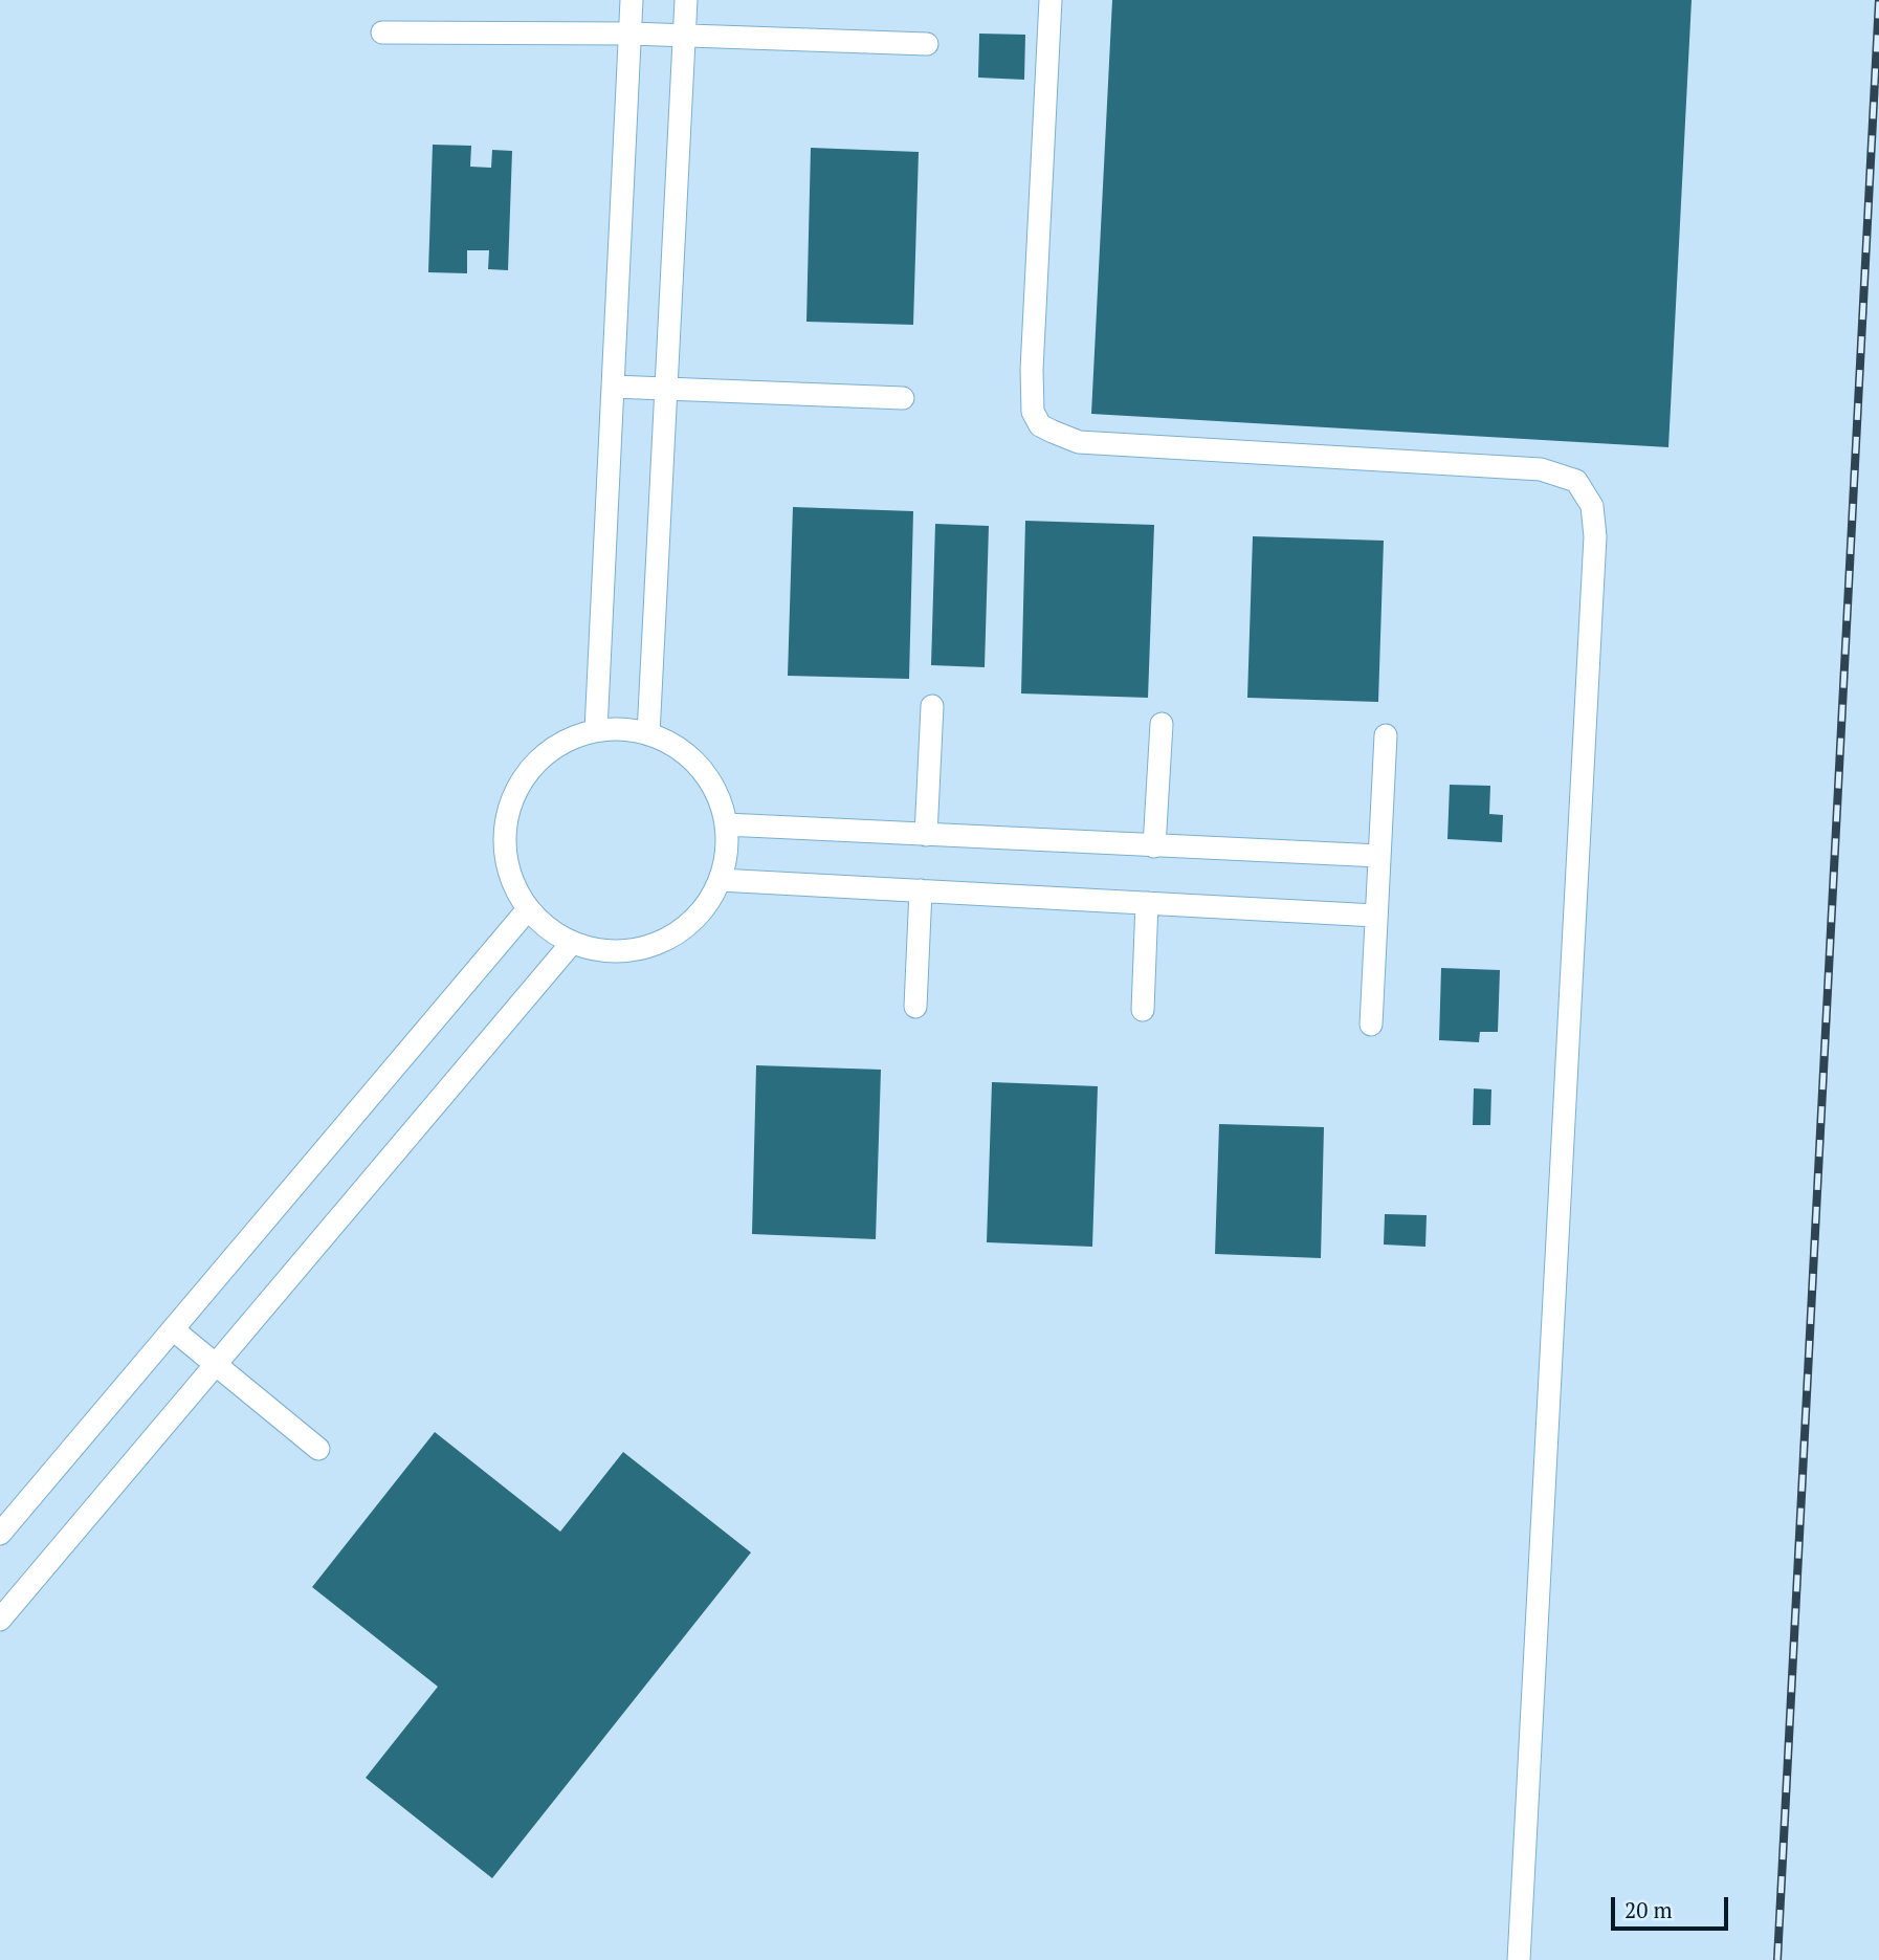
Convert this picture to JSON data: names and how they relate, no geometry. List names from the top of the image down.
{
  "scale_bar": "20 m"
}
